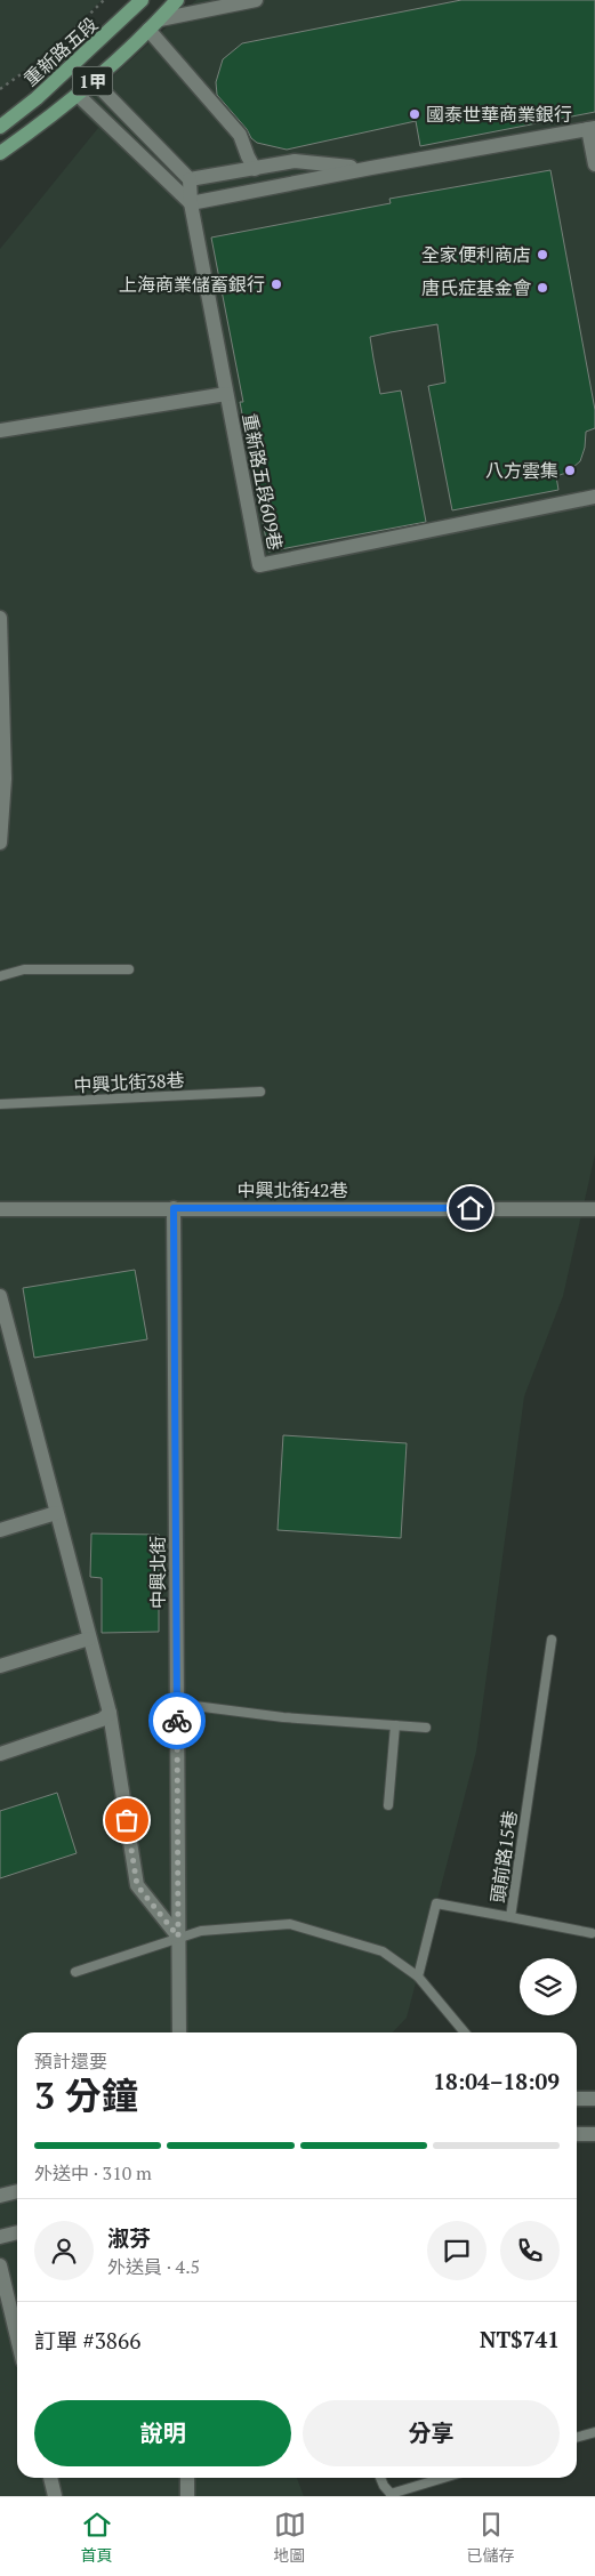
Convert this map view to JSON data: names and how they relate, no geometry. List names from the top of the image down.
{
  "streets": {
    "main road": ["重新路五段", "1甲"],
    "street": ["重新路五段609巷", "中興北街42巷", "中興北街"],
    "lane": ["中興北街38巷", "頭前路15巷"]
  },
  "crossings": [
    ["中興北街42巷", "中興北街"]
  ],
  "places": [
    "國泰世華商業銀行",
    "全家便利商店",
    "上海商業儲蓄銀行",
    "唐氏症基金會",
    "八方雲集"
  ],
  "page": {
    "heading": ["3 分鐘", "預計還要", "18:04–18:09"],
    "panel": [
      "淑芬",
      "外送員 · 4.5",
      "訂單 #3866",
      "NT$741"
    ],
    "bar": "外送中 · 310 m",
    "buttons": ["說明", "分享"],
    "tabs": ["首頁", "地圖", "已儲存"]
  }
}
